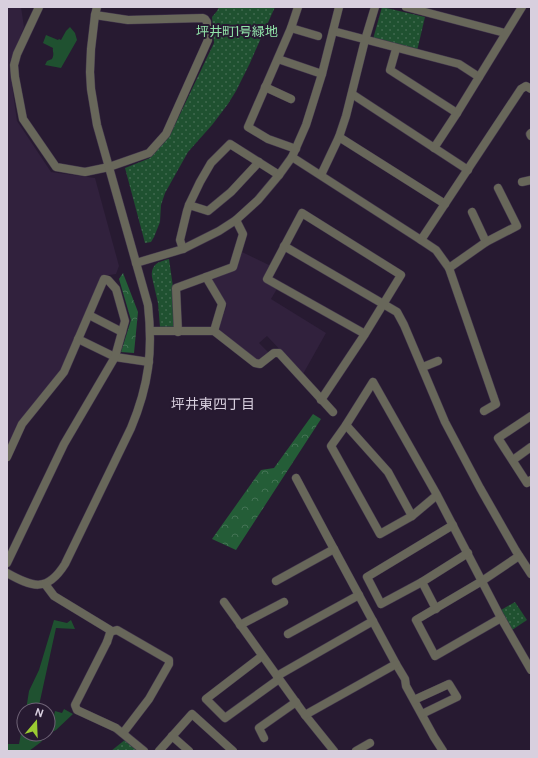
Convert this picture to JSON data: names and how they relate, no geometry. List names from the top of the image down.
{
  "districts": ["坪井東四丁目"],
  "parks": ["坪井町1号緑地"],
  "north": "top"
}
